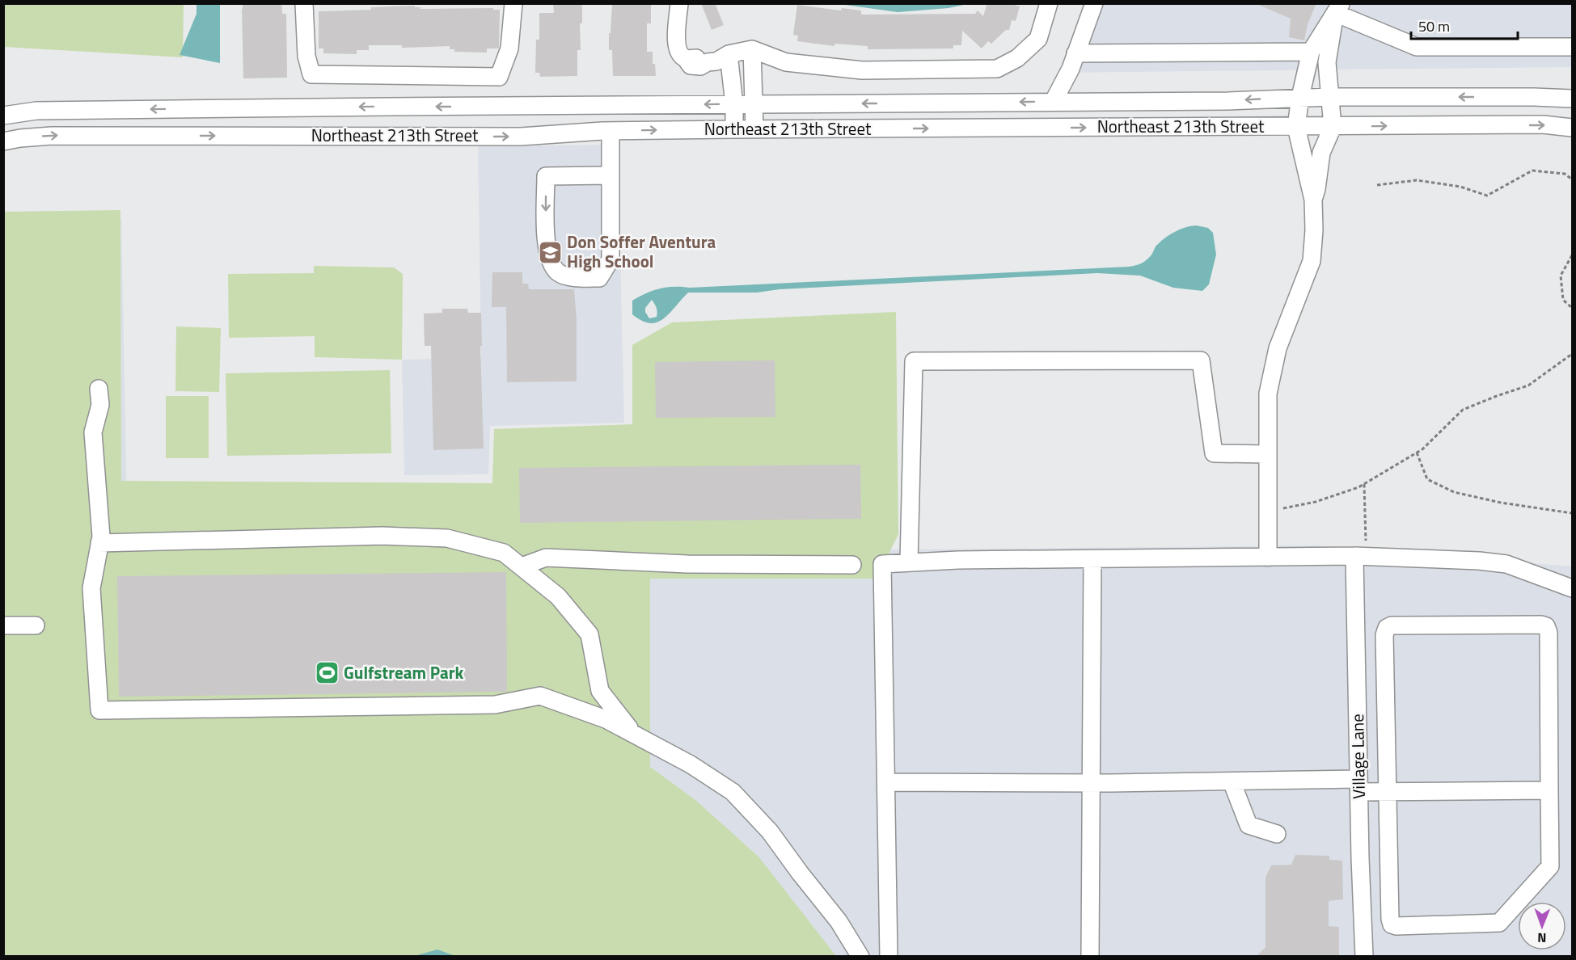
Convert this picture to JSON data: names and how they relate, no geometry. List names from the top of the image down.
{
  "streets": {
    "street": ["Northeast 213th Street", "Village Lane"]
  },
  "places": {
    "school or university": ["Don Soffer Aventura High School"],
    "sports": ["Gulfstream Park"]
  },
  "scale_bar": "50 m",
  "north": "bottom"
}
